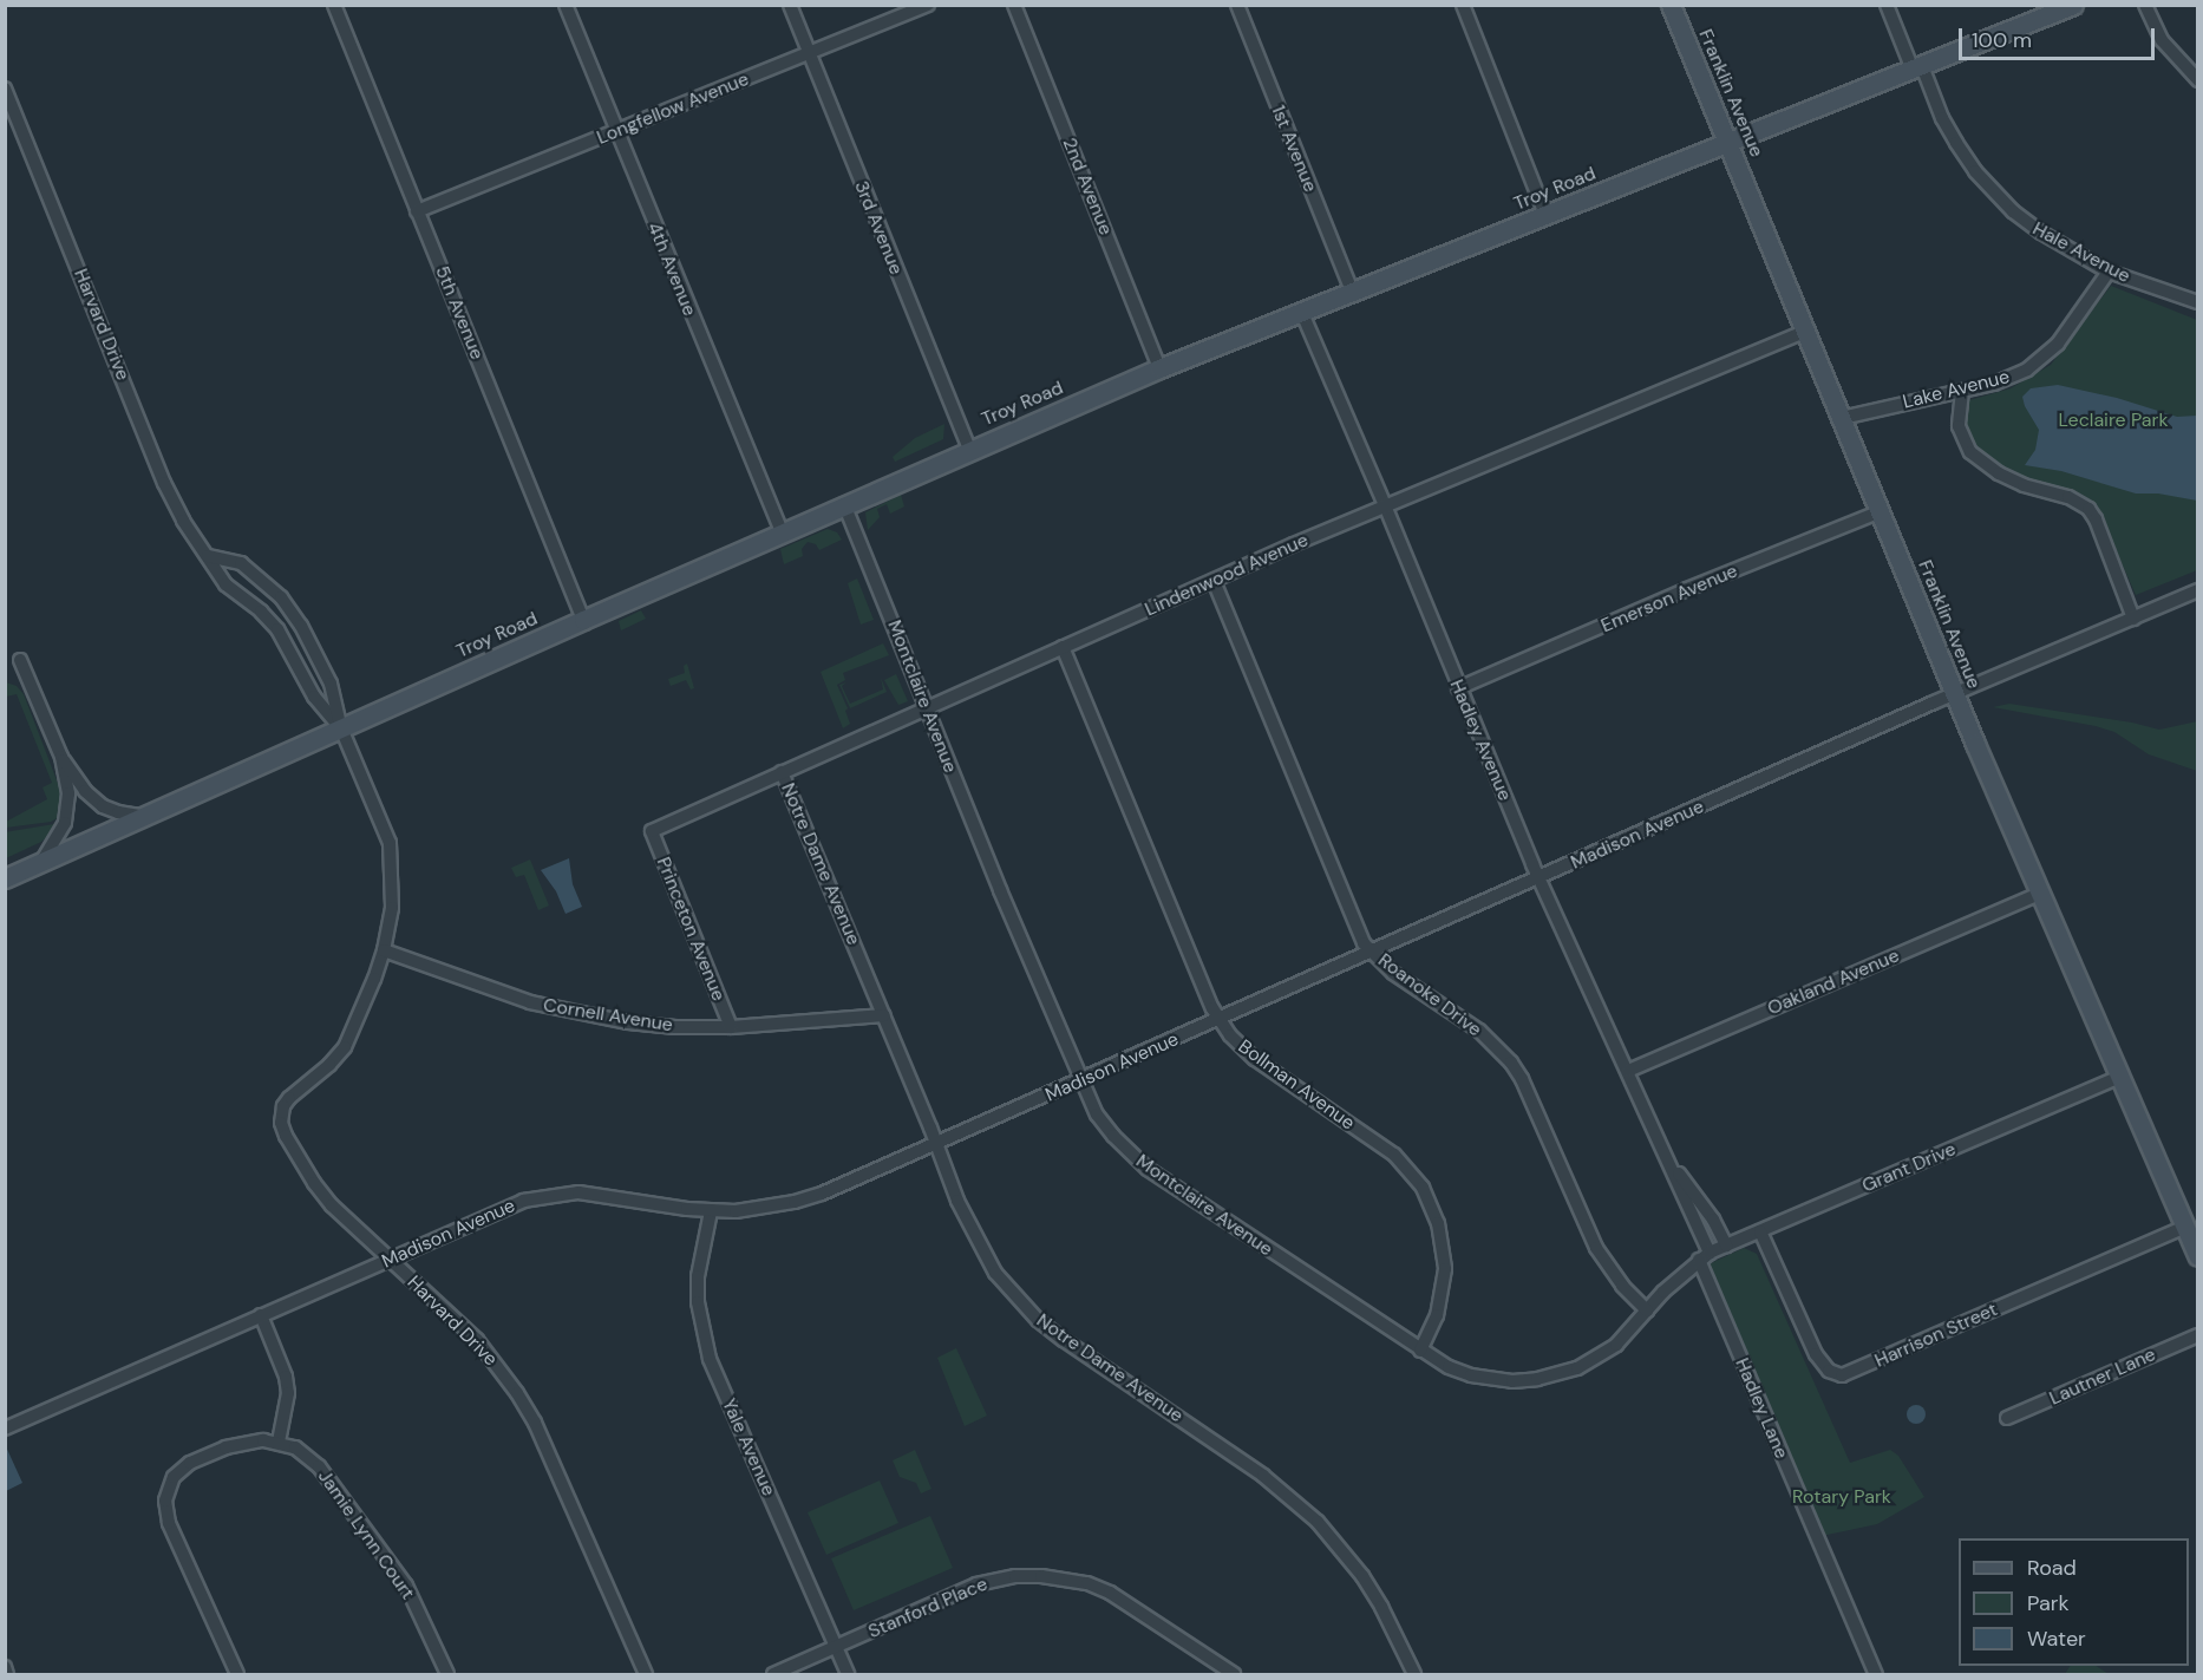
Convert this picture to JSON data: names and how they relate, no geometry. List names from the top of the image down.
{
  "streets": {
    "main road": ["Franklin Avenue", "Troy Road"],
    "street": [
      "Longfellow Avenue",
      "1st Avenue",
      "2nd Avenue",
      "3rd Avenue",
      "Hale Avenue",
      "4th Avenue",
      "5th Avenue",
      "Harvard Drive",
      "Lake Avenue",
      "Lindenwood Avenue",
      "Emerson Avenue",
      "Montclaire Avenue",
      "Hadley Avenue",
      "Madison Avenue",
      "Notre Dame Avenue",
      "Princeton Avenue",
      "Oakland Avenue",
      "Roanoke Drive",
      "Cornell Avenue",
      "Bollman Avenue",
      "Grant Drive",
      "Harrison Street",
      "Lautner Lane",
      "Hadley Lane",
      "Yale Avenue",
      "Jamie Lynn Court",
      "Stanford Place"
    ]
  },
  "crossings": [
    ["Franklin Avenue", "Troy Road"],
    ["Franklin Avenue", "Lake Avenue"],
    ["Franklin Avenue", "Lindenwood Avenue"],
    ["Franklin Avenue", "Emerson Avenue"],
    ["Franklin Avenue", "Madison Avenue"],
    ["Franklin Avenue", "Oakland Avenue"],
    ["Franklin Avenue", "Grant Drive"],
    ["Franklin Avenue", "Harrison Street"],
    ["Longfellow Avenue", "3rd Avenue"],
    ["Longfellow Avenue", "4th Avenue"],
    ["Longfellow Avenue", "5th Avenue"],
    ["1st Avenue", "Troy Road"],
    ["2nd Avenue", "Troy Road"],
    ["Troy Road", "3rd Avenue"],
    ["Troy Road", "Hale Avenue"],
    ["Troy Road", "4th Avenue"],
    ["Troy Road", "5th Avenue"],
    ["Troy Road", "Harvard Drive"],
    ["Troy Road", "Montclaire Avenue"],
    ["Troy Road", "Hadley Avenue"],
    ["Hale Avenue", "Lake Avenue"],
    ["Harvard Drive", "Madison Avenue"],
    ["Harvard Drive", "Cornell Avenue"],
    ["Lindenwood Avenue", "Montclaire Avenue"],
    ["Lindenwood Avenue", "Hadley Avenue"],
    ["Lindenwood Avenue", "Notre Dame Avenue"],
    ["Lindenwood Avenue", "Princeton Avenue"],
    ["Lindenwood Avenue", "Roanoke Drive"],
    ["Lindenwood Avenue", "Bollman Avenue"],
    ["Emerson Avenue", "Hadley Avenue"],
    ["Montclaire Avenue", "Hadley Avenue"],
    ["Montclaire Avenue", "Madison Avenue"],
    ["Montclaire Avenue", "Roanoke Drive"],
    ["Montclaire Avenue", "Bollman Avenue"],
    ["Montclaire Avenue", "Grant Drive"],
    ["Montclaire Avenue", "Hadley Lane"],
    ["Hadley Avenue", "Madison Avenue"],
    ["Hadley Avenue", "Oakland Avenue"],
    ["Hadley Avenue", "Grant Drive"],
    ["Hadley Avenue", "Hadley Lane"],
    ["Madison Avenue", "Notre Dame Avenue"],
    ["Madison Avenue", "Roanoke Drive"],
    ["Madison Avenue", "Bollman Avenue"],
    ["Madison Avenue", "Yale Avenue"],
    ["Notre Dame Avenue", "Cornell Avenue"],
    ["Princeton Avenue", "Cornell Avenue"],
    ["Grant Drive", "Harrison Street"],
    ["Grant Drive", "Hadley Lane"],
    ["Yale Avenue", "Stanford Place"]
  ],
  "parks": ["Leclaire Park", "Rotary Park"],
  "legend": ["Road", "Park", "Water"],
  "scale_bar": "100 m"
}
